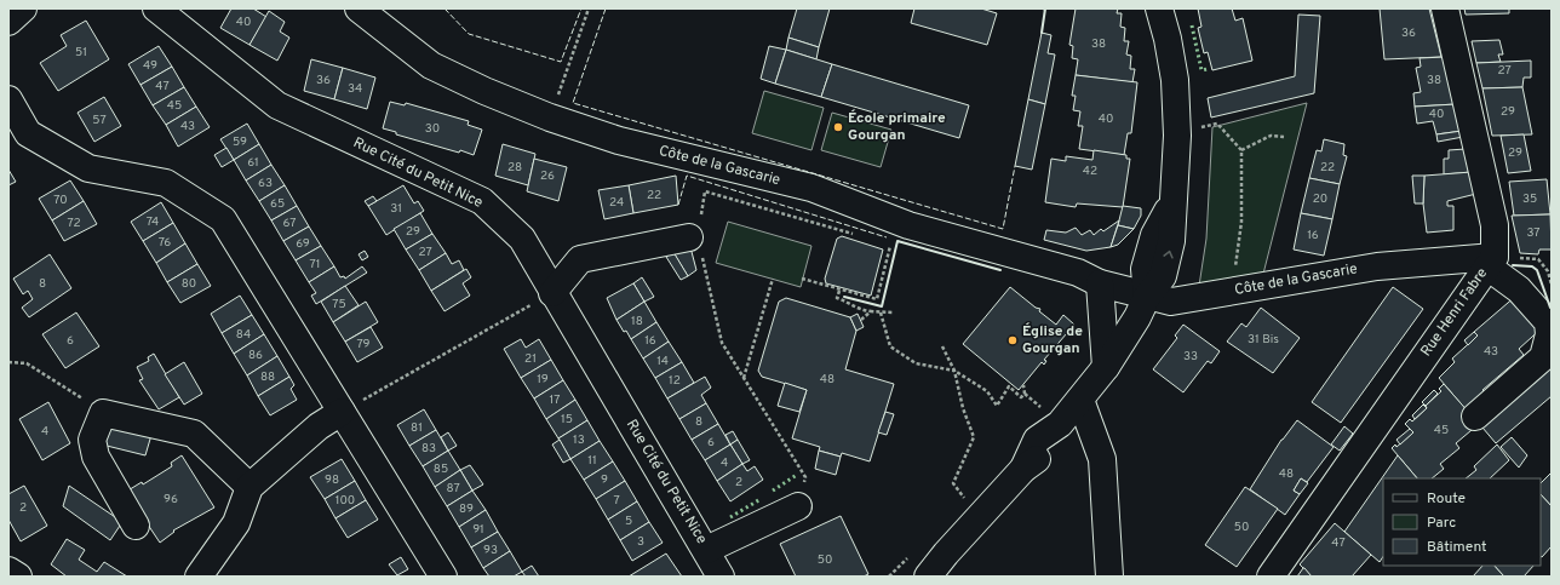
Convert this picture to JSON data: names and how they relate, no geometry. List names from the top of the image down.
{
  "streets": {
    "street": ["Côte de la Gascarie", "Rue Cité du Petit Nice", "Rue Henri Fabre"]
  },
  "crossings": [
    ["Côte de la Gascarie", "Rue Henri Fabre"]
  ],
  "places": ["École primaire Gourgan", "Église de Gourgan"],
  "house_numbers": [
    "40",
    "36",
    "38",
    "51",
    "49",
    "27",
    "36",
    "38",
    "47",
    "34",
    "45",
    "29",
    "40",
    "40",
    "57",
    "43",
    "30",
    "59",
    "29",
    "61",
    "28",
    "22",
    "42",
    "26",
    "63",
    "22",
    "20",
    "35",
    "70",
    "24",
    "65",
    "31",
    "74",
    "72",
    "67",
    "29",
    "37",
    "16",
    "76",
    "69",
    "27",
    "71",
    "8",
    "80",
    "75",
    "18",
    "84",
    "31 Bis",
    "6",
    "16",
    "79",
    "43",
    "86",
    "33",
    "21",
    "14",
    "88",
    "19",
    "48",
    "12",
    "17",
    "15",
    "8",
    "81",
    "45",
    "4",
    "13",
    "6",
    "83",
    "11",
    "4",
    "85",
    "48",
    "98",
    "9",
    "2",
    "87",
    "96",
    "100",
    "7",
    "2",
    "89",
    "5",
    "50",
    "91",
    "3",
    "47",
    "93",
    "50"
  ],
  "legend": ["Route", "Parc", "Bâtiment"]
}
